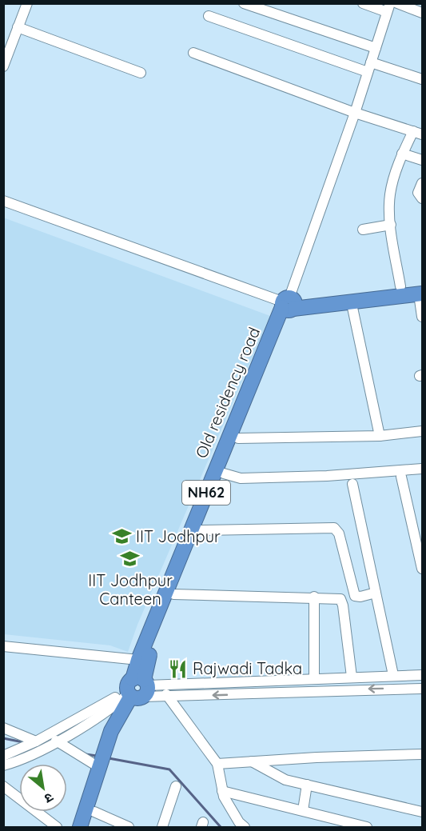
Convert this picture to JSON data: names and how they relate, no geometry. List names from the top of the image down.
{
  "streets": {
    "highway": ["Old residency road", "NH62"]
  },
  "crossings": [
    ["Old residency road", "NH62"]
  ],
  "places": {
    "school or university": ["IIT Jodhpur", "IIT Jodhpur Canteen"],
    "restaurant": ["Rajwadi Tadka"]
  },
  "north": "bottom right"
}
